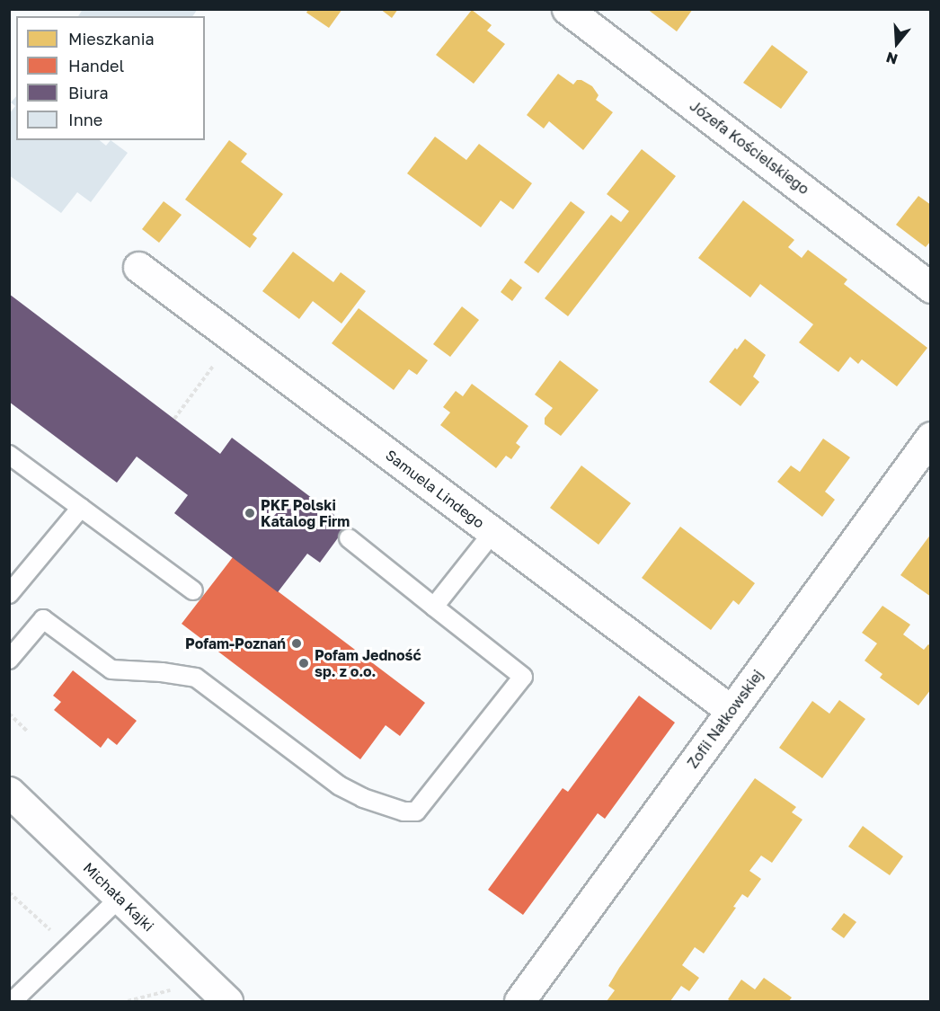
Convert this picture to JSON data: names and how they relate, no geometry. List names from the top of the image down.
{
  "streets": {
    "street": [
      "Józefa Kościelskiego",
      "Samuela Lindego",
      "Zofii Nałkowskiej",
      "Michała Kajki"
    ]
  },
  "crossings": [
    ["Samuela Lindego", "Zofii Nałkowskiej"]
  ],
  "places": ["PKF Polski Katalog Firm", "Pofam-Poznań", "Pofam Jedność sp. z o.o."],
  "legend": [
    "Mieszkania",
    "Handel",
    "Biura",
    "Inne"
  ],
  "north": "bottom"
}
